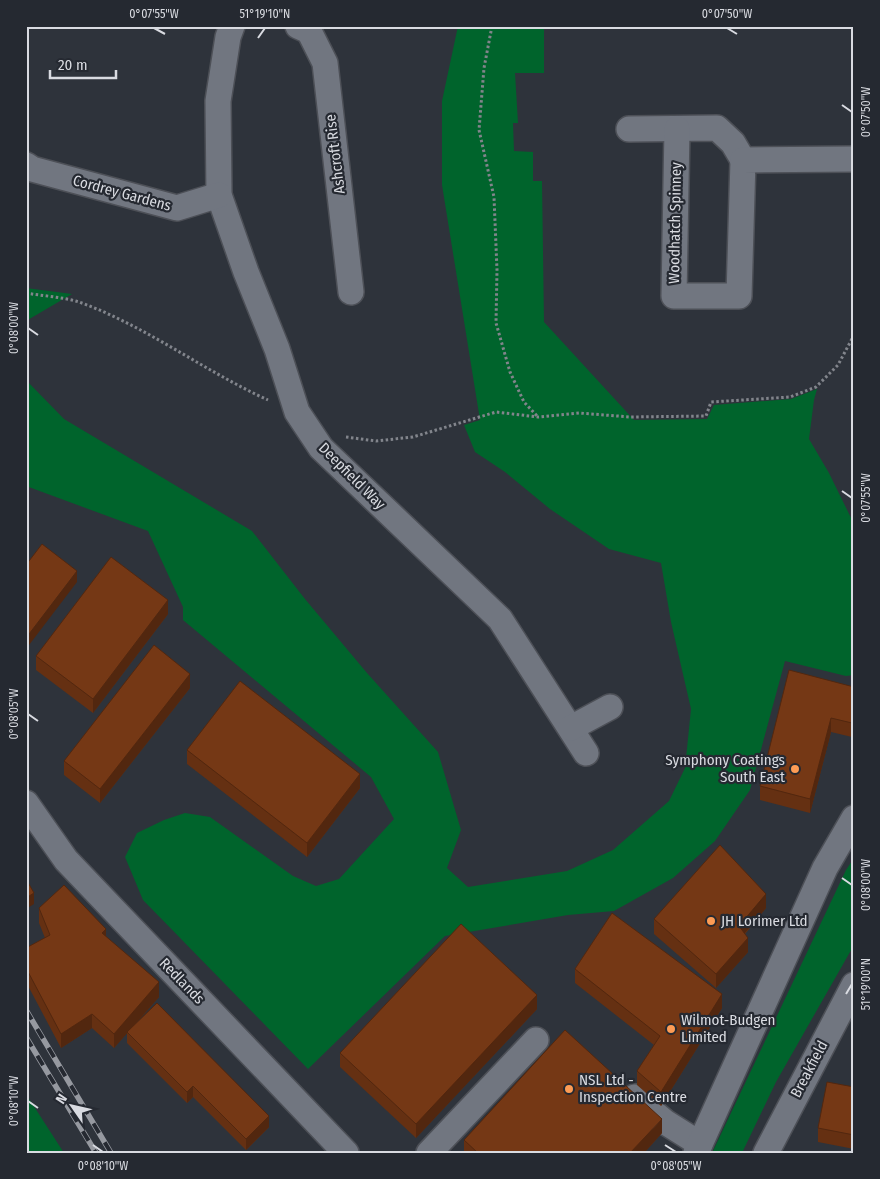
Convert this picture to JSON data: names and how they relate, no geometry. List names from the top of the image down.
{
  "streets": {
    "street": [
      "Ashcroft Rise",
      "Cordrey Gardens",
      "Woodhatch Spinney",
      "Deepfield Way",
      "Redlands",
      "Breakfield"
    ]
  },
  "crossings": [
    ["Cordrey Gardens", "Deepfield Way"]
  ],
  "places": [
    "Symphony Coatings South East",
    "JH Lorimer Ltd",
    "Wilmot-Budgen Limited",
    "NSL Ltd - Inspection Centre"
  ],
  "scale_bar": "20 m",
  "north": "top left",
  "coordinates": [
    "0°07'55\"W",
    "51°19'10\"N",
    "0°07'50\"W",
    "0°08'00\"W",
    "0°08'05\"W",
    "51°19'00\"N",
    "0°08'10\"W"
  ]
}
